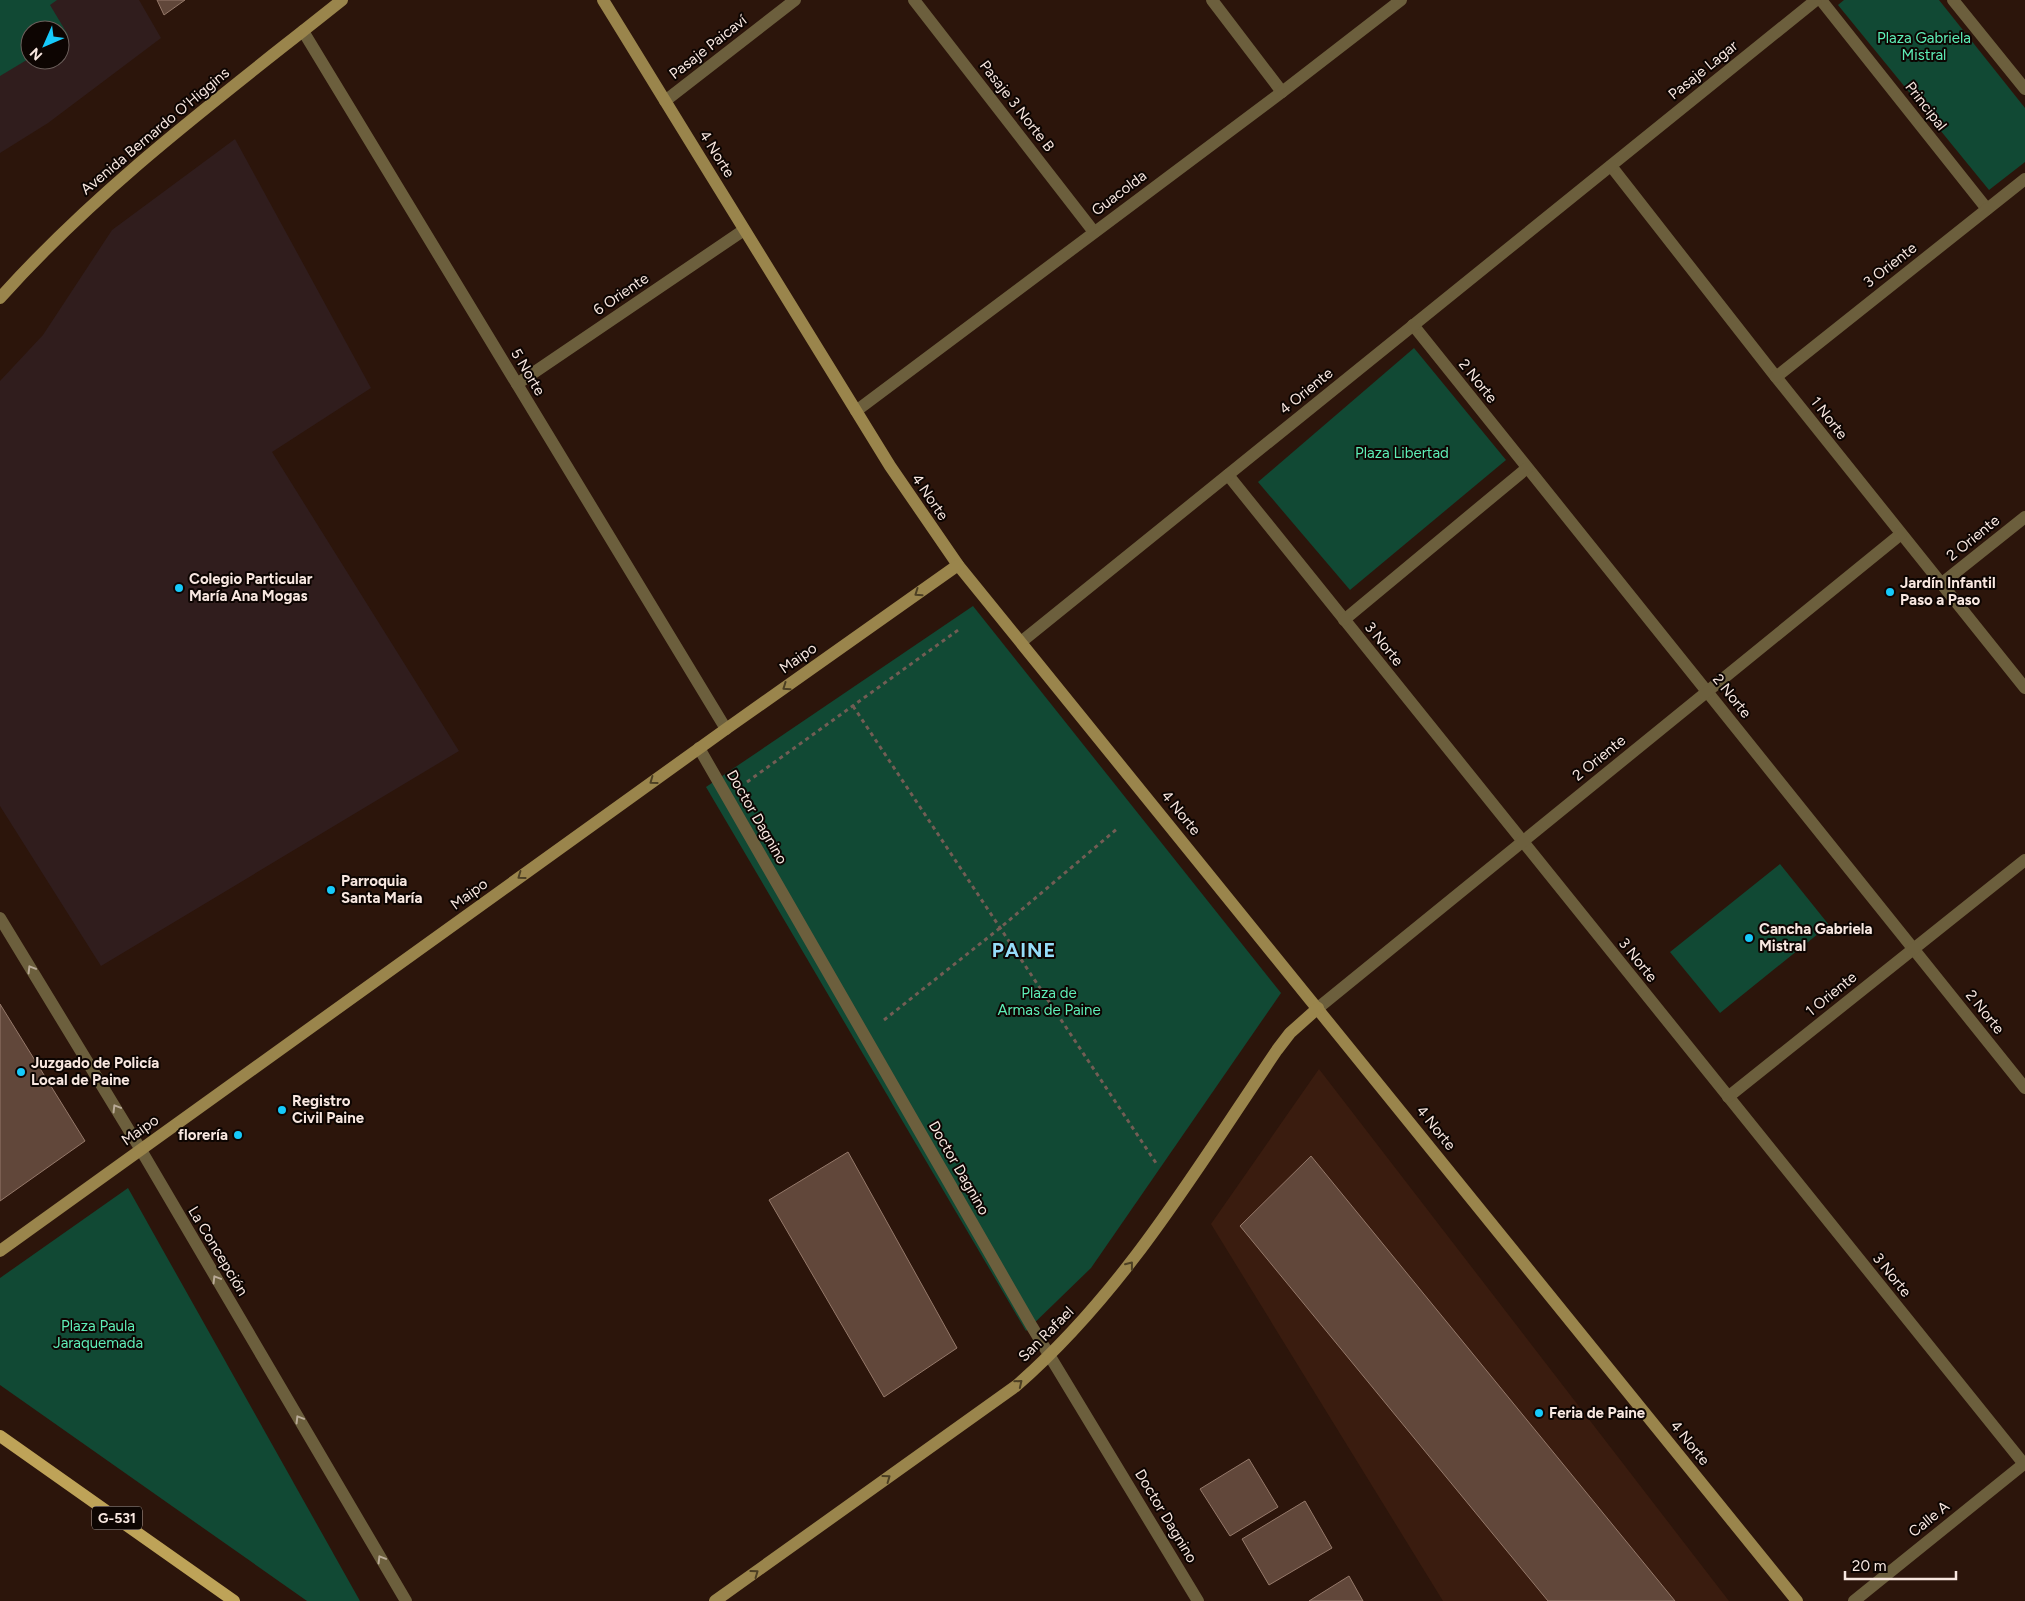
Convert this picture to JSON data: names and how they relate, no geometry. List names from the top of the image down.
{
  "streets": {
    "main road": ["G-531"],
    "street": [
      "Pasaje Paicaví",
      "Pasaje Lagar",
      "Pasaje 3 Norte B",
      "Principal",
      "Avenida Bernardo O'Higgins",
      "4 Norte",
      "Guacolda",
      "3 Oriente",
      "6 Oriente",
      "5 Norte",
      "2 Norte",
      "4 Oriente",
      "1 Norte",
      "2 Oriente",
      "3 Norte",
      "Maipo",
      "Doctor Dagnino",
      "1 Oriente",
      "La Concepción",
      "San Rafael",
      "Calle A"
    ]
  },
  "crossings": [
    ["Pasaje Paicaví", "4 Norte"],
    ["Pasaje Lagar", "4 Oriente"],
    ["Pasaje Lagar", "1 Norte"],
    ["Pasaje 3 Norte B", "Guacolda"],
    ["Principal", "3 Oriente"],
    ["Avenida Bernardo O'Higgins", "5 Norte"],
    ["4 Norte", "Guacolda"],
    ["4 Norte", "6 Oriente"],
    ["4 Norte", "4 Oriente"],
    ["4 Norte", "2 Oriente"],
    ["4 Norte", "Maipo"],
    ["4 Norte", "San Rafael"],
    ["3 Oriente", "1 Norte"],
    ["6 Oriente", "5 Norte"],
    ["5 Norte", "Maipo"],
    ["2 Norte", "4 Oriente"],
    ["2 Norte", "2 Oriente"],
    ["2 Norte", "1 Oriente"],
    ["4 Oriente", "1 Norte"],
    ["4 Oriente", "3 Norte"],
    ["1 Norte", "2 Oriente"],
    ["2 Oriente", "3 Norte"],
    ["2 Oriente", "San Rafael"],
    ["3 Norte", "1 Oriente"],
    ["3 Norte", "Calle A"],
    ["Maipo", "Doctor Dagnino"],
    ["Maipo", "La Concepción"],
    ["Doctor Dagnino", "San Rafael"]
  ],
  "one_way": ["Maipo", "La Concepción", "San Rafael"],
  "districts": ["PAINE"],
  "parks": [
    "Plaza Gabriela Mistral",
    "Plaza Libertad",
    "Plaza de Armas de Paine",
    "Plaza Paula Jaraquemada"
  ],
  "places": [
    "Colegio Particular María Ana Mogas",
    "Jardín Infantil Paso a Paso",
    "Parroquia Santa María",
    "Cancha Gabriela Mistral",
    "Juzgado de Policía Local de Paine",
    "Registro Civil Paine",
    "florería",
    "Feria de Paine"
  ],
  "scale_bar": "20 m",
  "north": "bottom left"
}
